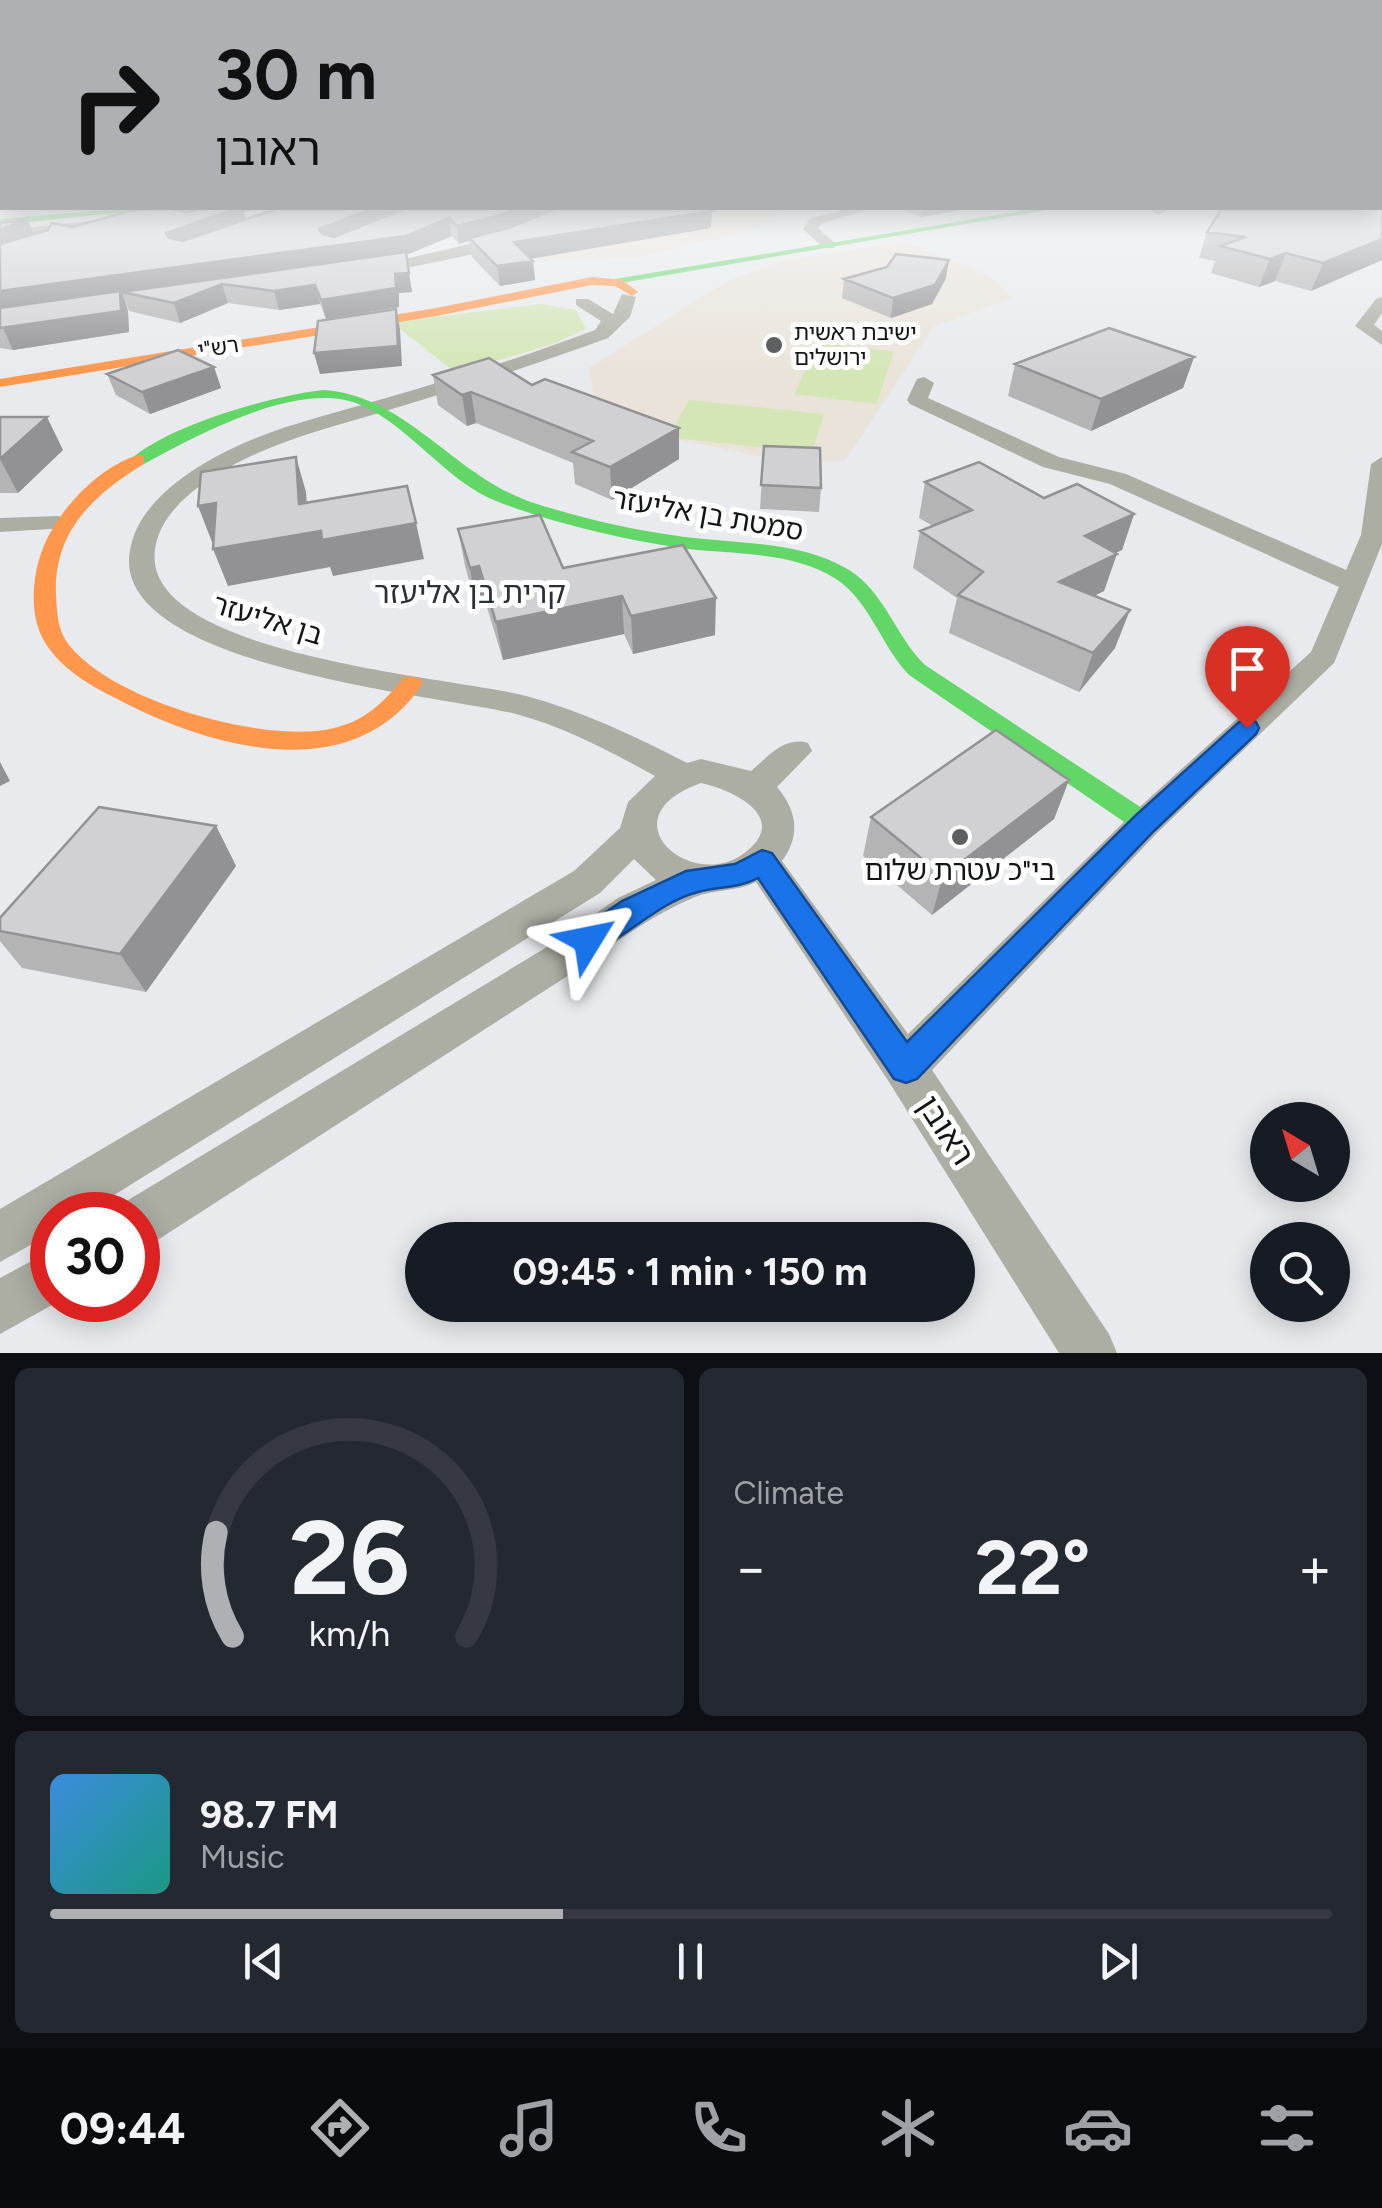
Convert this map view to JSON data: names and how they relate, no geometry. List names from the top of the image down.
{
  "streets": {
    "street": [
      "רש\"י",
      "סמטת בן אליעזר",
      "בן אליעזר",
      "ראובן"
    ]
  },
  "crossings": [
    ["סמטת בן אליעזר", "בן אליעזר"],
    ["בן אליעזר", "ראובן"]
  ],
  "districts": ["קרית בן אליעזר"],
  "places": ["ישיבת ראשית ירושלים", "בי\"כ עטרת שלום"],
  "north": "top left",
  "page": {
    "turn": ["30 m", "ראובן"],
    "limit": "30",
    "trip": "09:45 · 1 min · 150 m",
    "tile": "Climate",
    "heat": ["−", "22°", "+"],
    "song": ["98.7 FM", "Music"],
    "tabs": "09:44",
    "gauge": ["26", "km/h"]
  }
}
